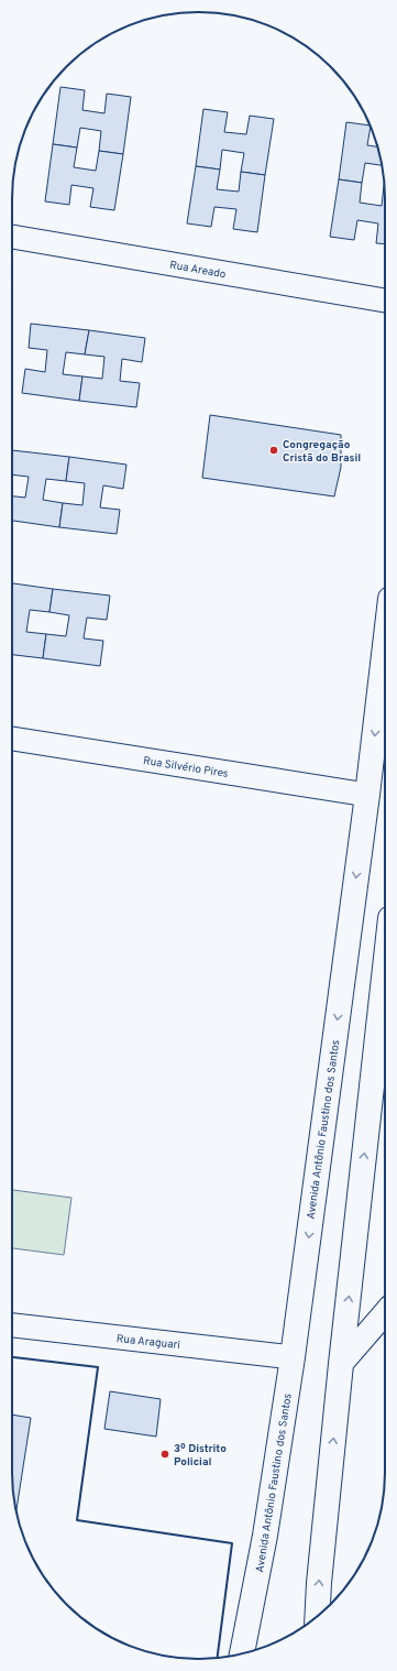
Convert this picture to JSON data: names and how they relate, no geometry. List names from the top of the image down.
{
  "streets": {
    "main road": ["Avenida Antônio Faustino dos Santos"],
    "street": ["Rua Areado", "Rua Silvério Pires", "Rua Araguari"]
  },
  "crossings": [
    ["Rua Silvério Pires", "Avenida Antônio Faustino dos Santos"],
    ["Avenida Antônio Faustino dos Santos", "Rua Araguari"]
  ],
  "places": ["Congregação Cristã do Brasil", "3º Distrito Policial"]
}
